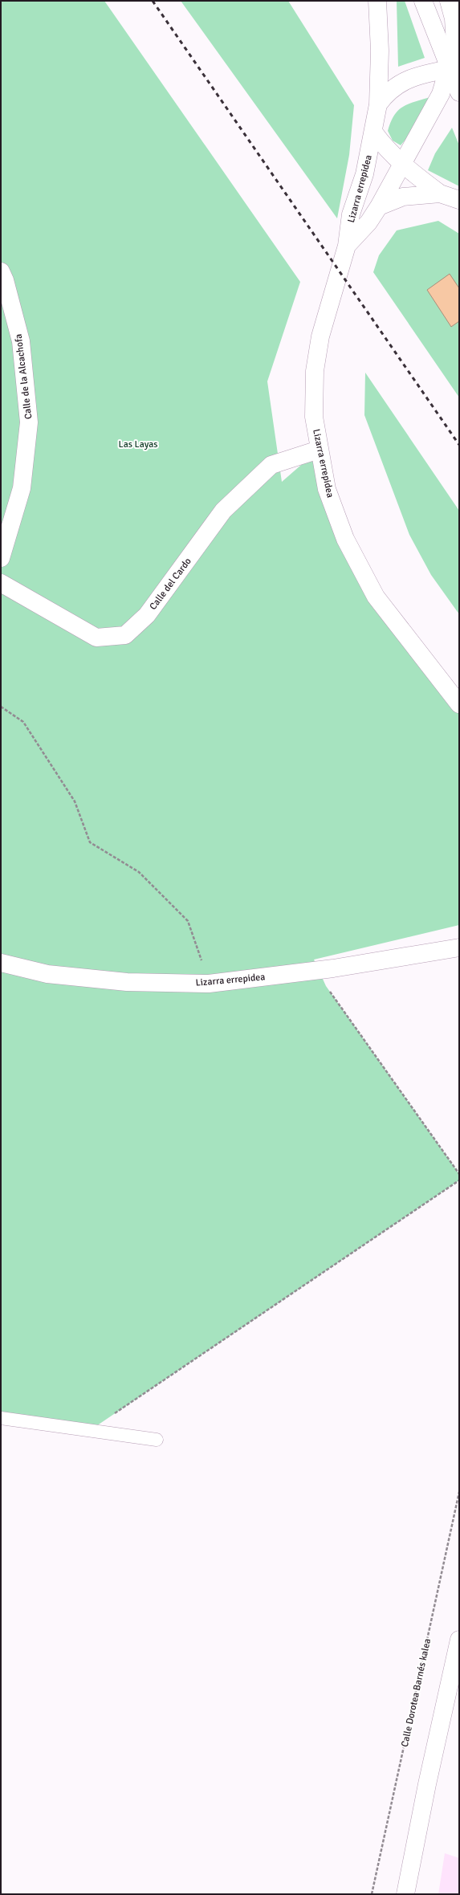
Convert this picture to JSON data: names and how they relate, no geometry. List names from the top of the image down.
{
  "streets": {
    "street": ["Lizarra errepidea", "Calle de la Alcachofa", "Calle del Cardo"],
    "path": ["Calle Dorotea Barnés kalea"]
  },
  "crossings": [
    ["Lizarra errepidea", "Calle del Cardo"]
  ],
  "parks": ["Las Layas"]
}
